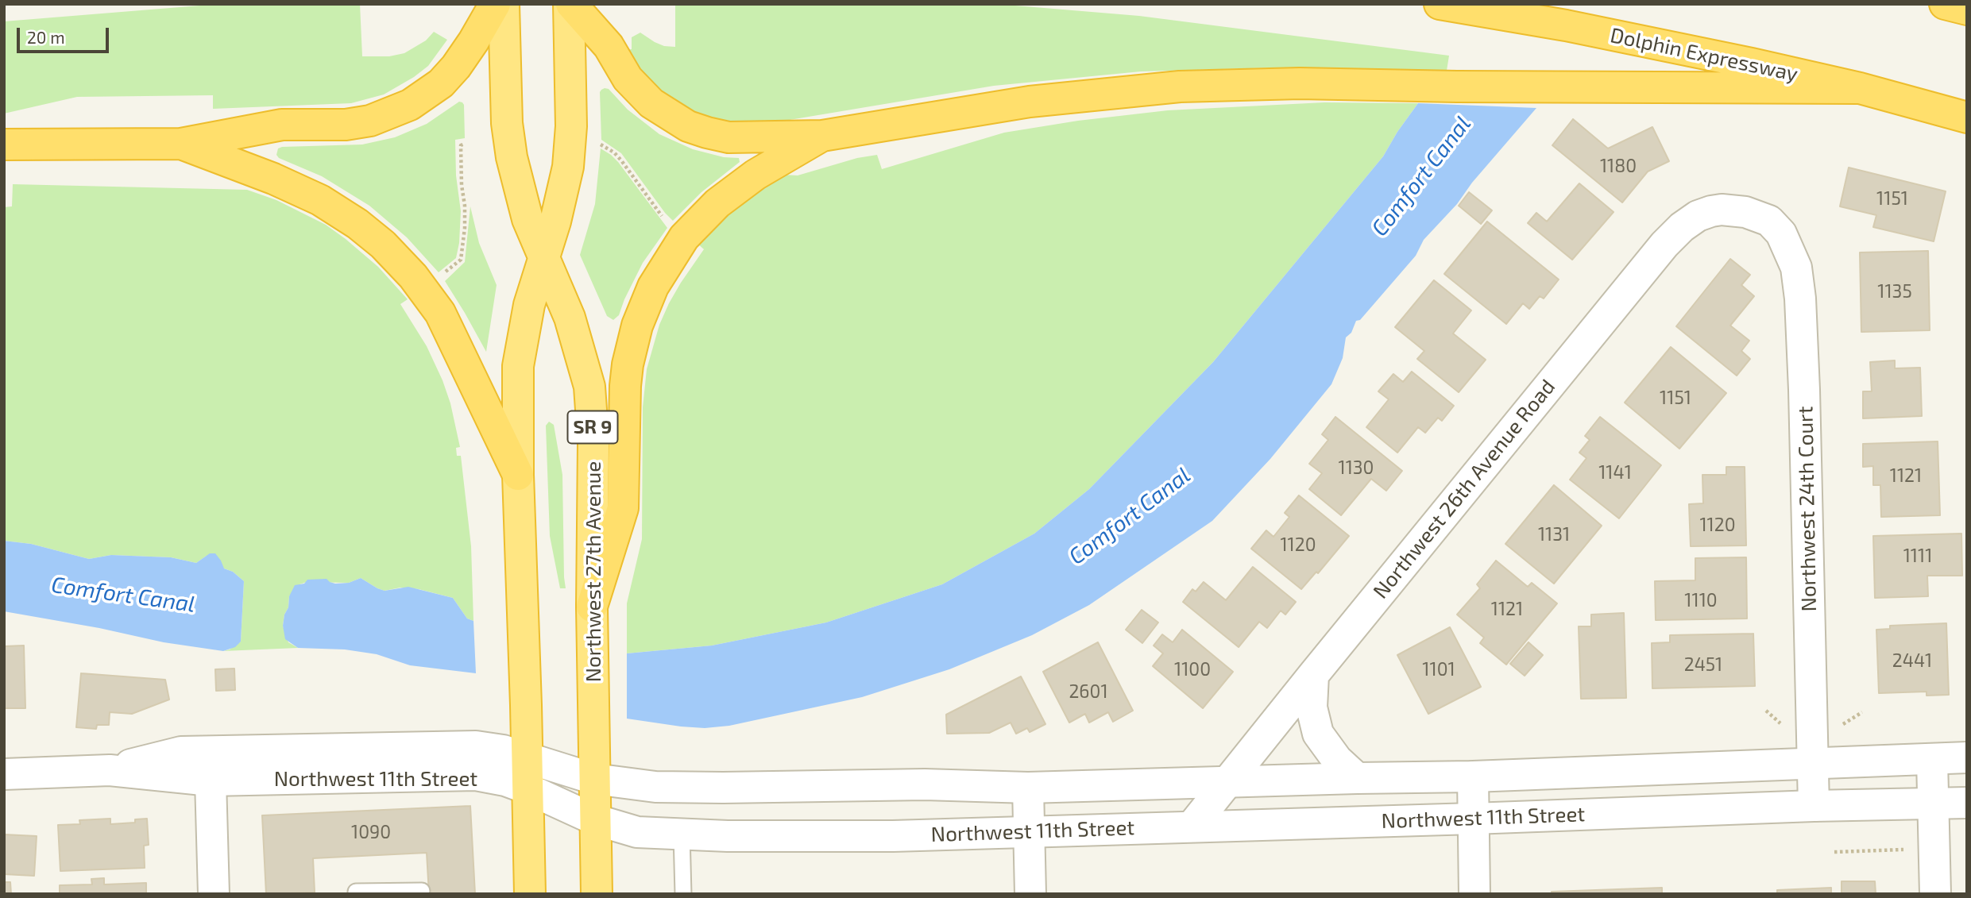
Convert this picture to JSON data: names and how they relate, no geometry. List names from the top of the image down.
{
  "streets": {
    "highway": ["Dolphin Expressway", "SR 9", "Northwest 27th Avenue"],
    "street": ["Northwest 26th Avenue Road", "Northwest 24th Court", "Northwest 11th Street"]
  },
  "crossings": [
    ["Northwest 26th Avenue Road", "Northwest 24th Court"],
    ["Northwest 26th Avenue Road", "Northwest 11th Street"],
    ["Northwest 24th Court", "Northwest 11th Street"],
    ["Northwest 27th Avenue", "Northwest 11th Street"]
  ],
  "water": ["Comfort Canal"],
  "house_numbers": [
    "1180",
    "1151",
    "1135",
    "1151",
    "1130",
    "1141",
    "1121",
    "1120",
    "1131",
    "1120",
    "1111",
    "1110",
    "1121",
    "2441",
    "2451",
    "1100",
    "1101",
    "2601",
    "1090"
  ],
  "scale_bar": "20 m"
}
